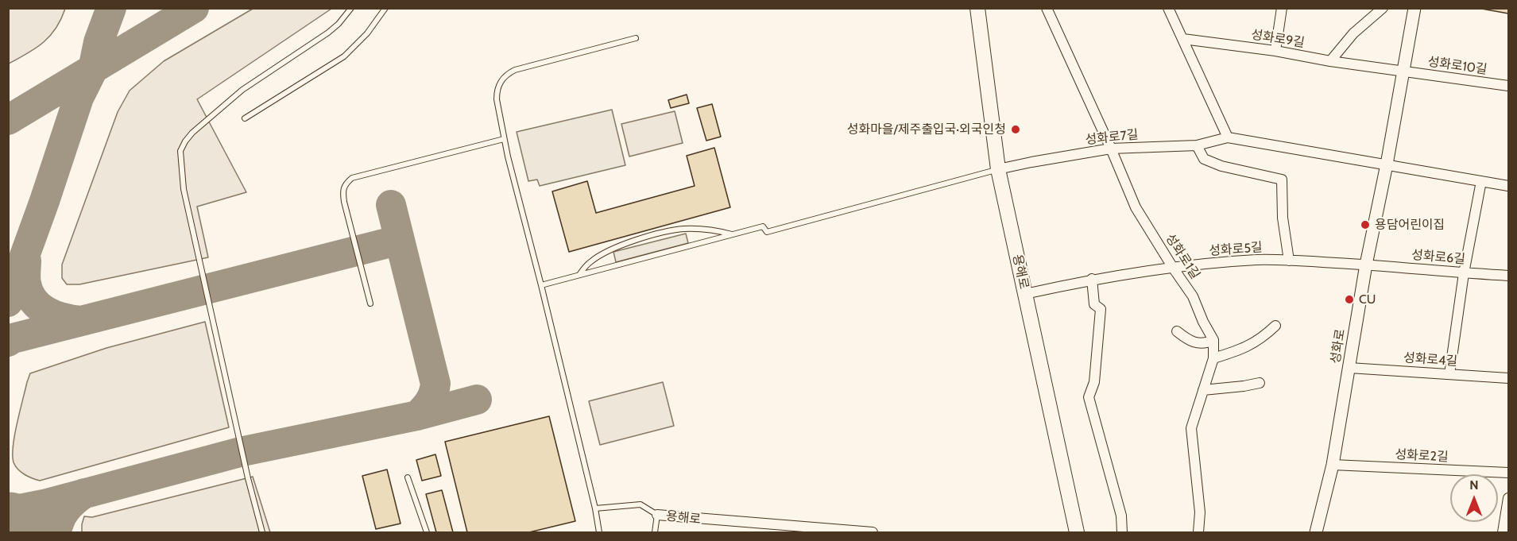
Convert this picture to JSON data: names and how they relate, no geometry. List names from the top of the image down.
{
  "streets": {
    "main road": ["용해로"],
    "street": [
      "성화로9길",
      "성화로10길",
      "성화로7길",
      "성화로5길",
      "성화로1길",
      "성화로6길",
      "성화로",
      "성화로4길",
      "성화로2길"
    ]
  },
  "crossings": [
    ["성화로9길", "성화로10길"],
    ["성화로9길", "성화로"],
    ["성화로10길", "성화로"],
    ["성화로7길", "성화로1길"],
    ["성화로7길", "용해로"],
    ["성화로7길", "성화로"],
    ["성화로5길", "성화로1길"],
    ["성화로5길", "성화로6길"],
    ["성화로5길", "용해로"],
    ["성화로5길", "성화로"],
    ["성화로6길", "성화로"],
    ["성화로", "성화로4길"],
    ["성화로", "성화로2길"]
  ],
  "places": ["성화마을/제주출입국·외국인청", "용담어린이집", "CU"],
  "north": "top"
}
